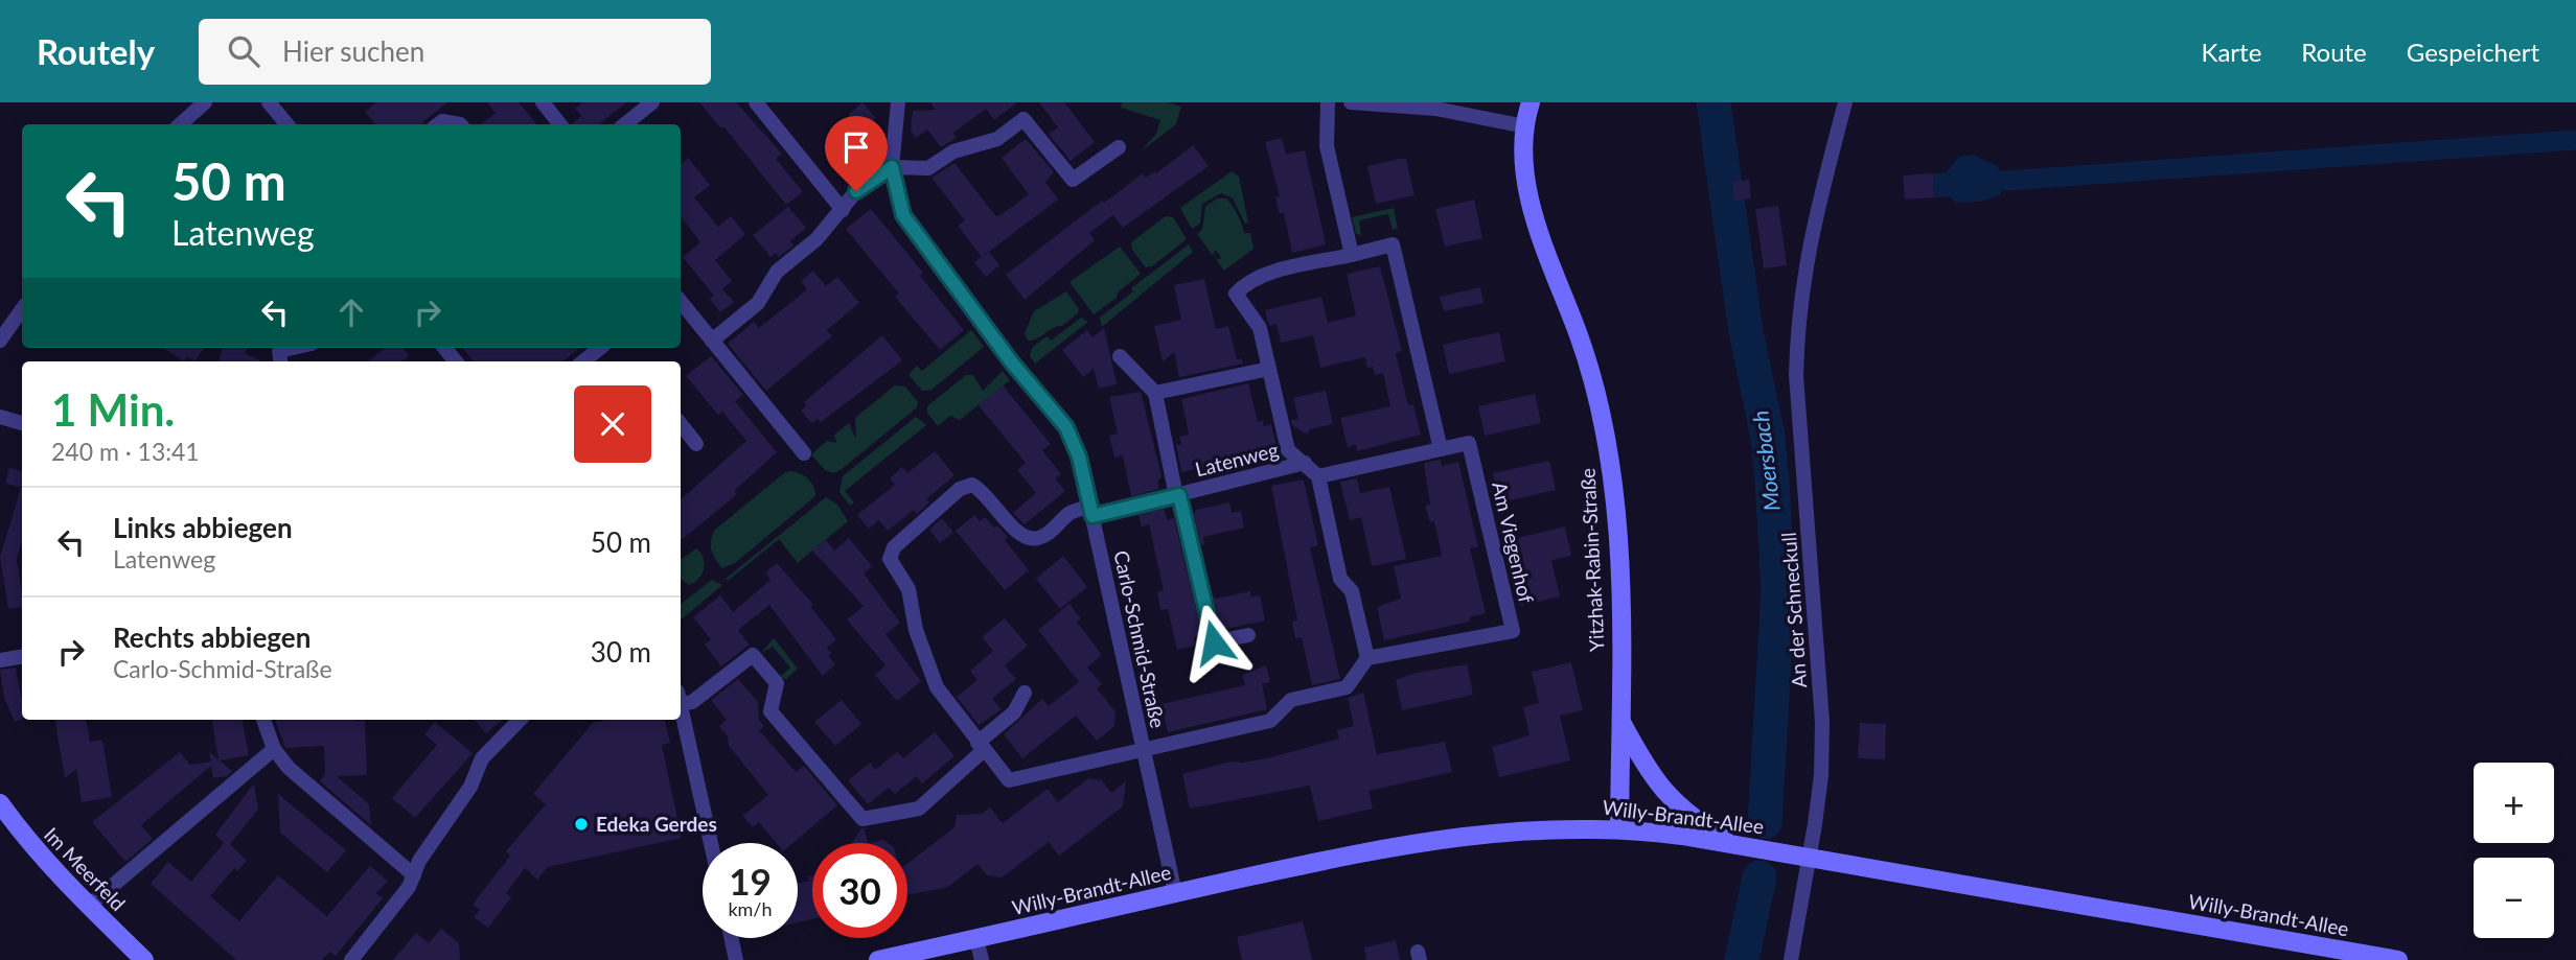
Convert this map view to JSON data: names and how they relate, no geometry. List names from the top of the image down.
{
  "streets": {
    "street": [
      "Latenweg",
      "Am Viegenhof",
      "Yitzhak-Rabin-Straße",
      "An der Schneckull",
      "Carlo-Schmid-Straße",
      "Willy-Brandt-Allee",
      "Im Meerfeld"
    ]
  },
  "crossings": [
    ["Latenweg", "Carlo-Schmid-Straße"],
    ["Yitzhak-Rabin-Straße", "Willy-Brandt-Allee"],
    ["An der Schneckull", "Willy-Brandt-Allee"],
    ["Carlo-Schmid-Straße", "Willy-Brandt-Allee"]
  ],
  "water": ["Moersbach"],
  "places": ["Edeka Gerdes"],
  "page": {
    "header": "Routely",
    "search": "Hier suchen",
    "nav": ["Karte", "Route", "Gespeichert"],
    "turn": ["50 m", "Latenweg"],
    "heading": ["1 Min.", "240 m · 13:41"],
    "list": [
      {
        "name": "Links abbiegen",
        "note": "Latenweg",
        "value": "50 m"
      },
      {
        "name": "Rechts abbiegen",
        "note": "Carlo-Schmid-Straße",
        "value": "30 m"
      }
    ],
    "map_buttons": ["+", "−"],
    "speed": "19 km/h",
    "limit": "30"
  }
}
